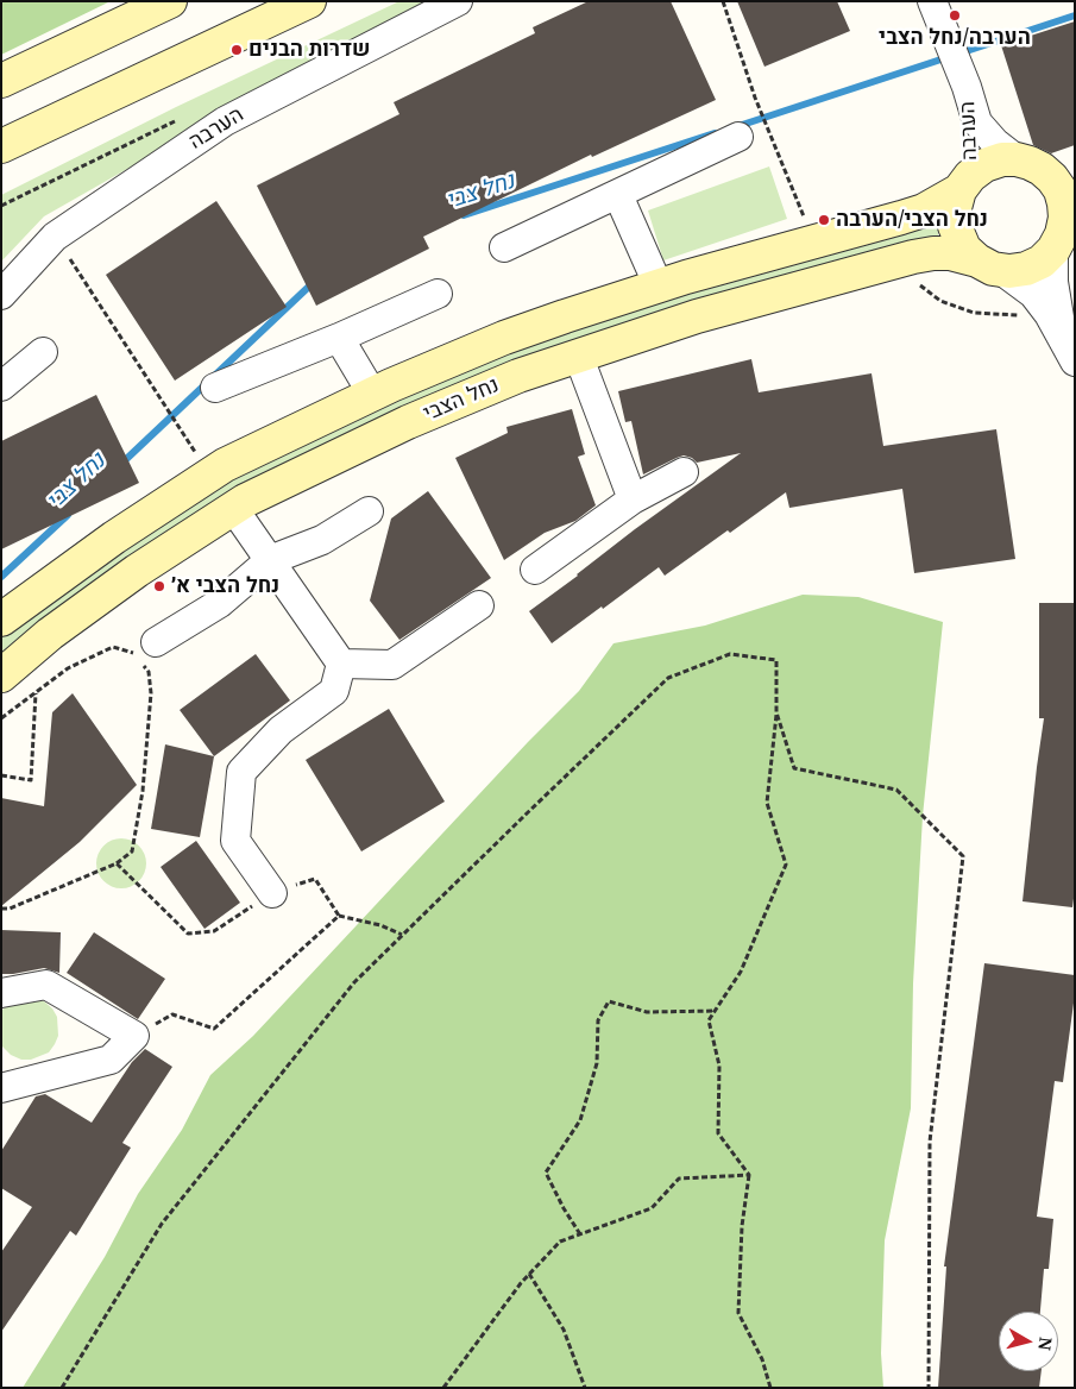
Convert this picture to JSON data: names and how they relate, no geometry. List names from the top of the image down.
{
  "streets": {
    "street": ["הערבה", "נחל הצבי"]
  },
  "crossings": [
    ["הערבה", "נחל הצבי"]
  ],
  "water": ["נחל צבי"],
  "places": [
    "הערבה/נחל הצבי",
    "שדרות הבנים",
    "נחל הצבי/הערבה",
    "נחל הצבי א׳"
  ],
  "north": "right"
}
